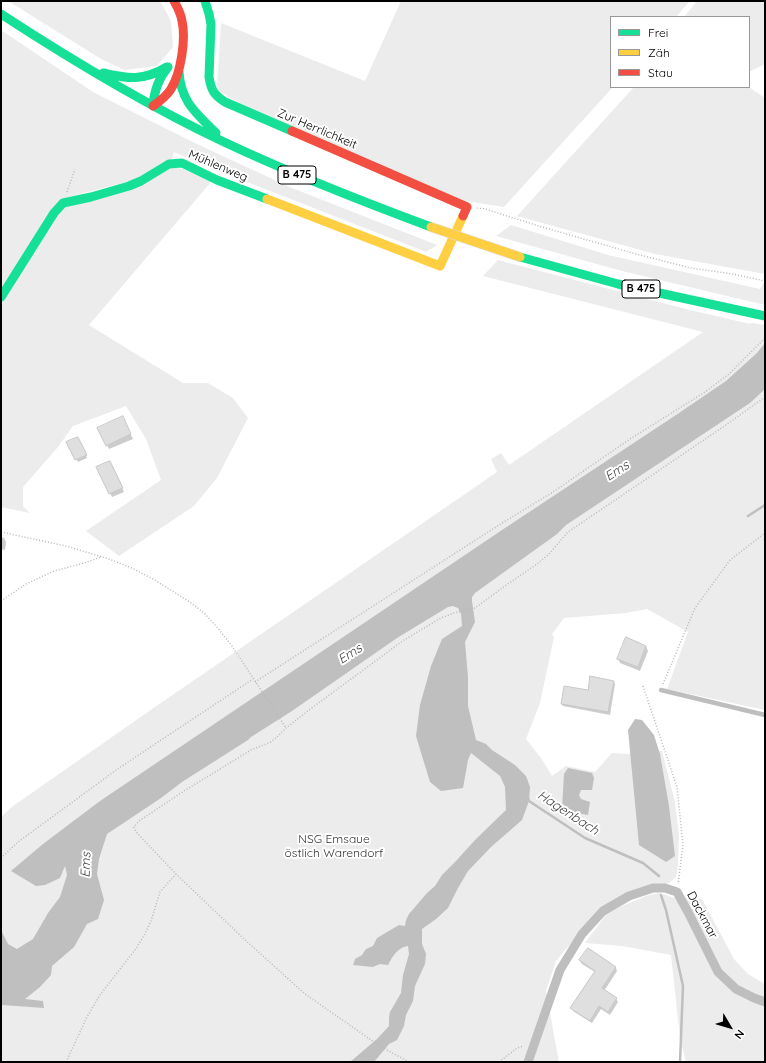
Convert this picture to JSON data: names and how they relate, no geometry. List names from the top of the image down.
{
  "streets": {
    "main road": ["Zur Herrlichkeit", "Mühlenweg", "B 475"],
    "street": ["Dackmar"]
  },
  "crossings": [
    ["Zur Herrlichkeit", "Mühlenweg"]
  ],
  "water": ["Ems", "Hagenbach"],
  "parks": ["NSG Emsaue östlich Warendorf"],
  "legend": ["Frei", "Zäh", "Stau"],
  "north": "bottom right"
}
